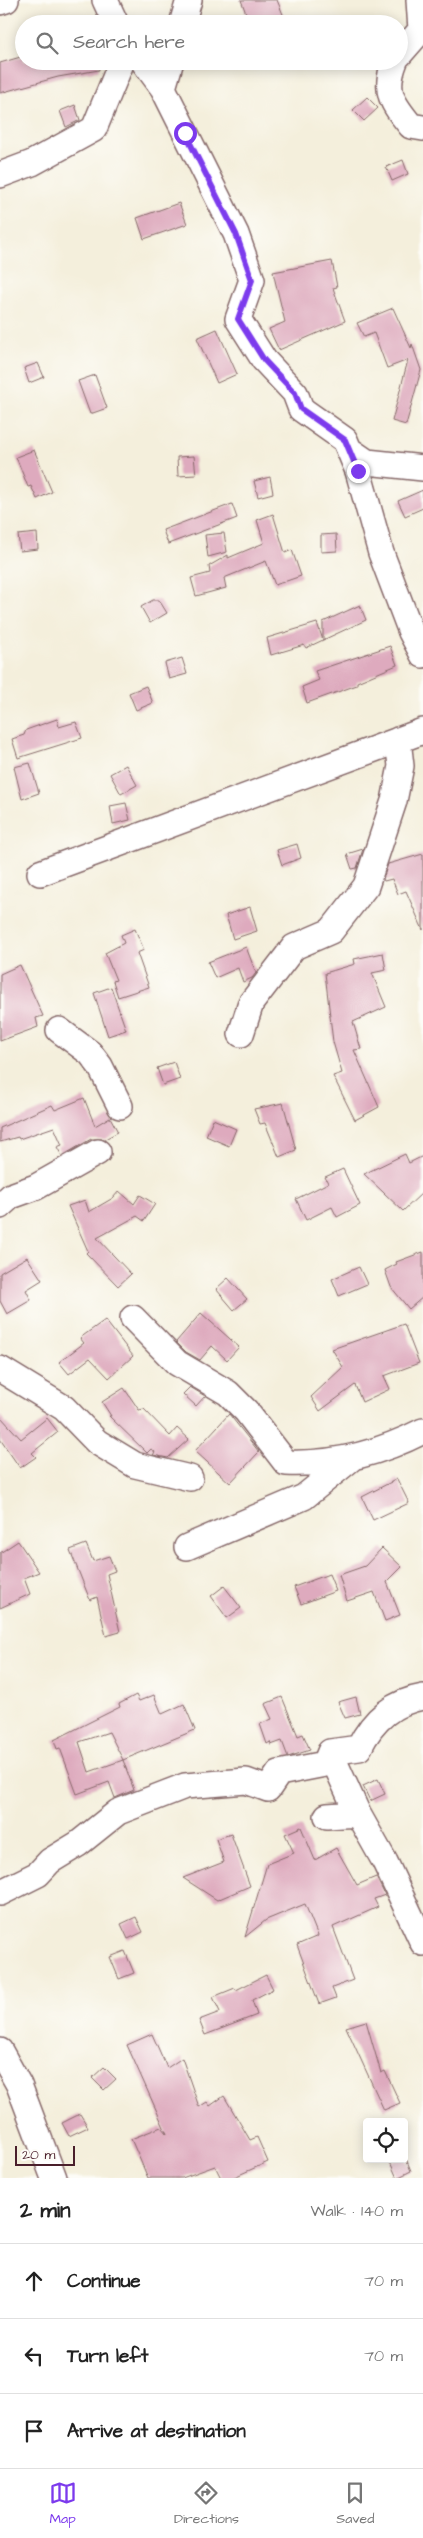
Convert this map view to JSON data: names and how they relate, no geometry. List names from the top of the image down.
{
  "scale_bar": "20 m",
  "page": {
    "search": "Search here",
    "scale": "20 m",
    "heading": ["2 min", "Walk · 140 m"],
    "list": [
      ["Continue", "70 m"],
      ["Turn left", "70 m"],
      "Arrive at destination"
    ],
    "nav": ["Map", "Directions", "Saved"]
  }
}
